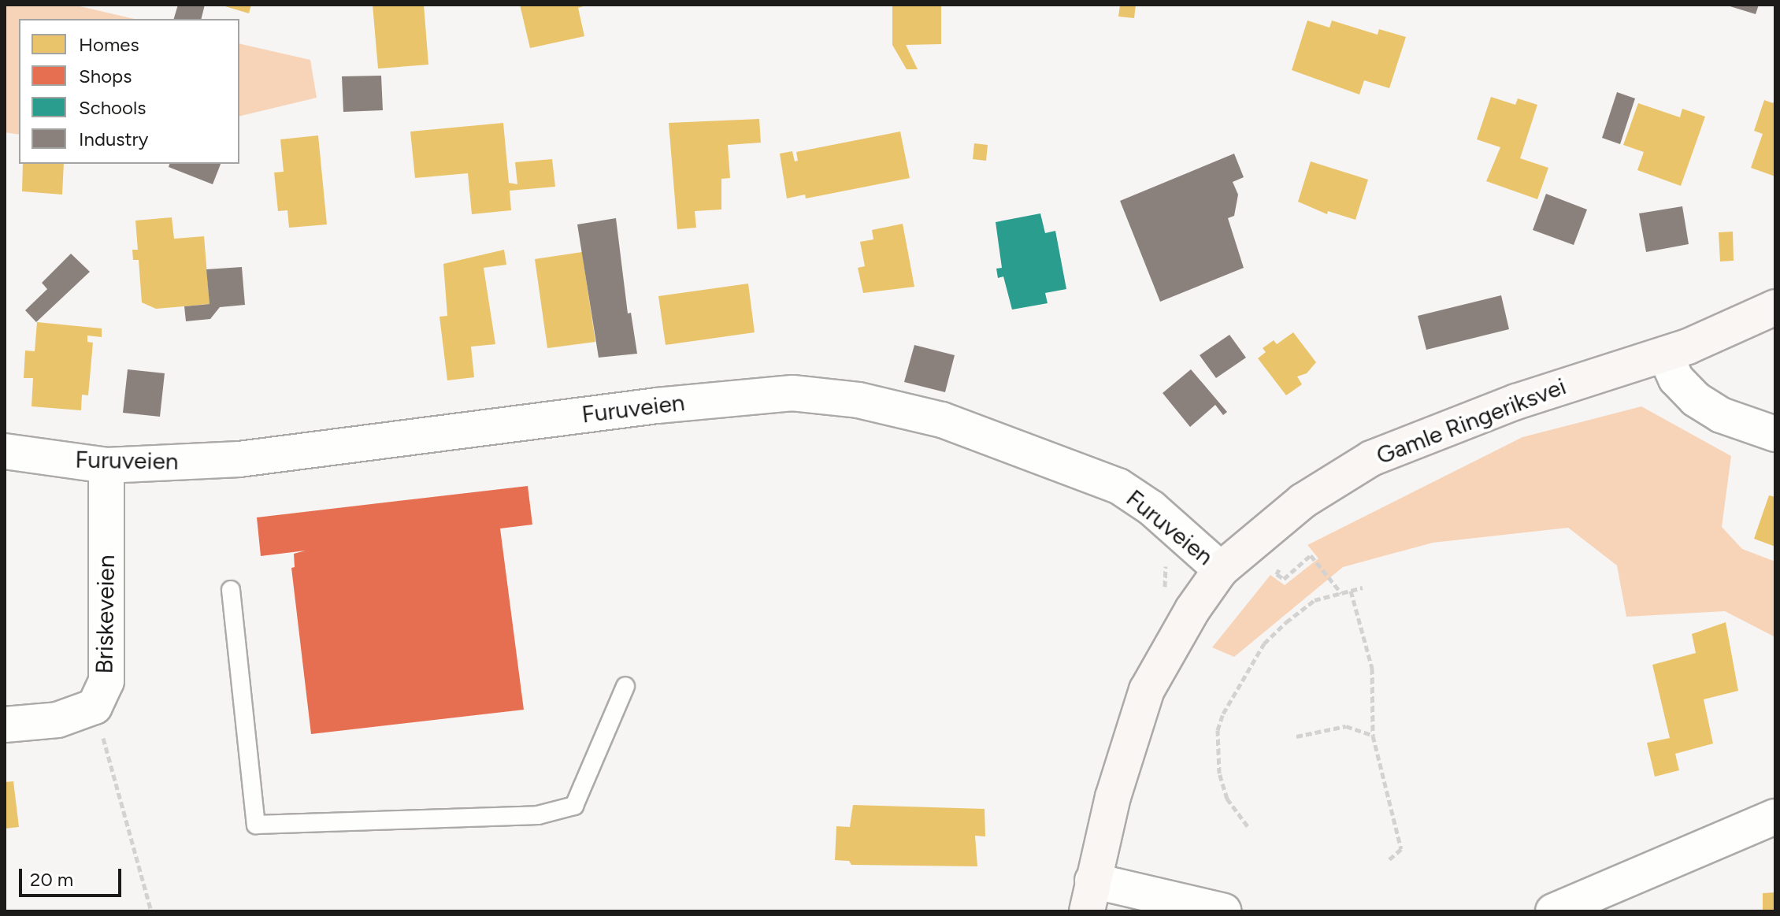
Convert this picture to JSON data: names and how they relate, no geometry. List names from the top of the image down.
{
  "streets": {
    "main road": ["Gamle Ringeriksvei"],
    "street": ["Furuveien", "Briskeveien"]
  },
  "crossings": [
    ["Furuveien", "Gamle Ringeriksvei"],
    ["Furuveien", "Briskeveien"]
  ],
  "legend": [
    "Homes",
    "Shops",
    "Schools",
    "Industry"
  ],
  "scale_bar": "20 m"
}
